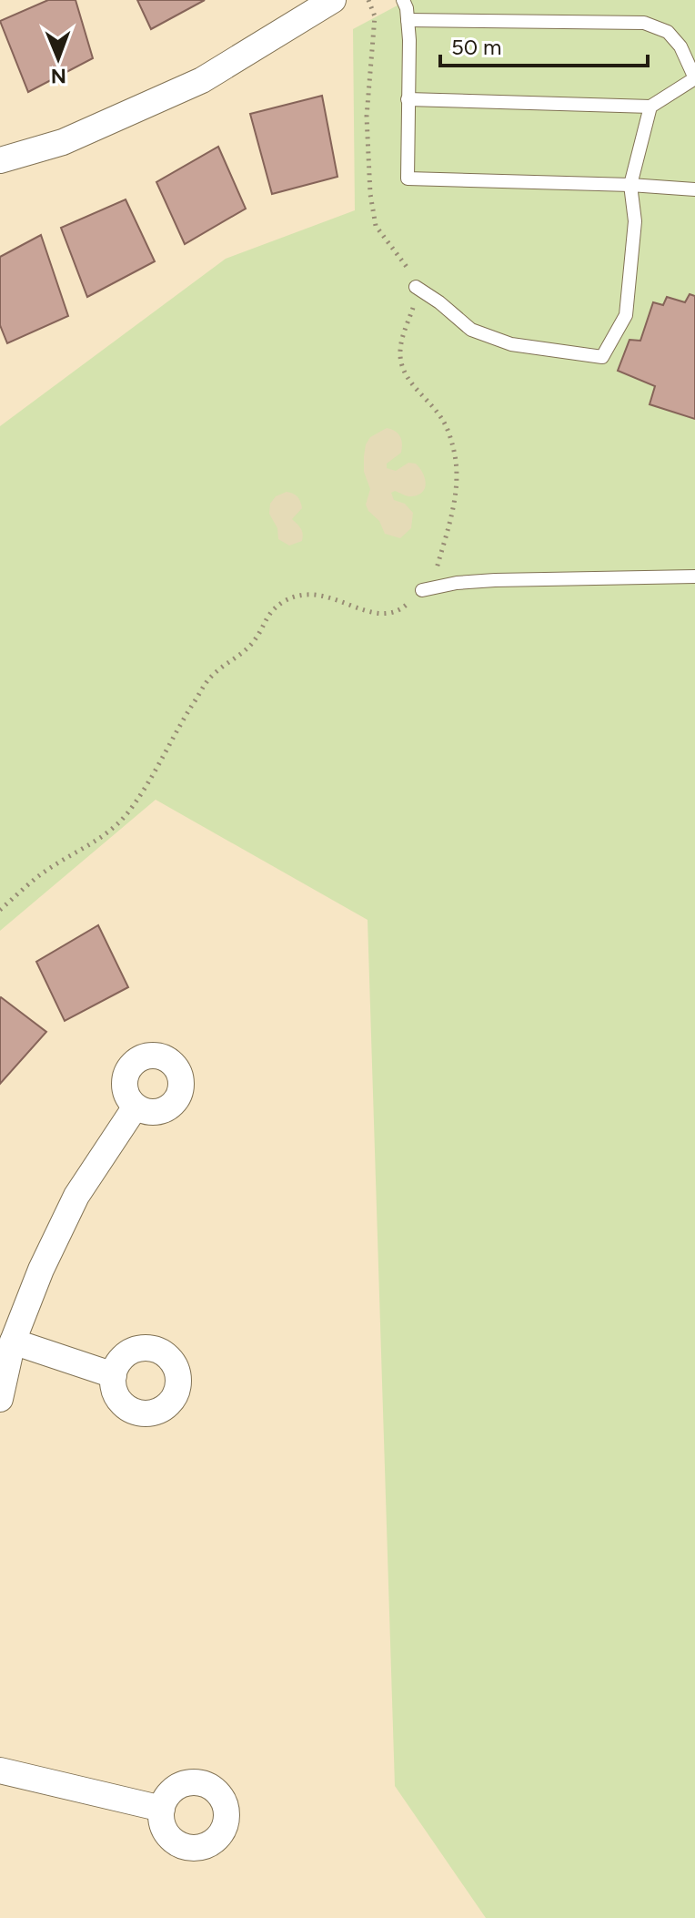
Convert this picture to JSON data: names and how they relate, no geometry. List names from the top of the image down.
{
  "scale_bar": "50 m",
  "north": "bottom"
}
